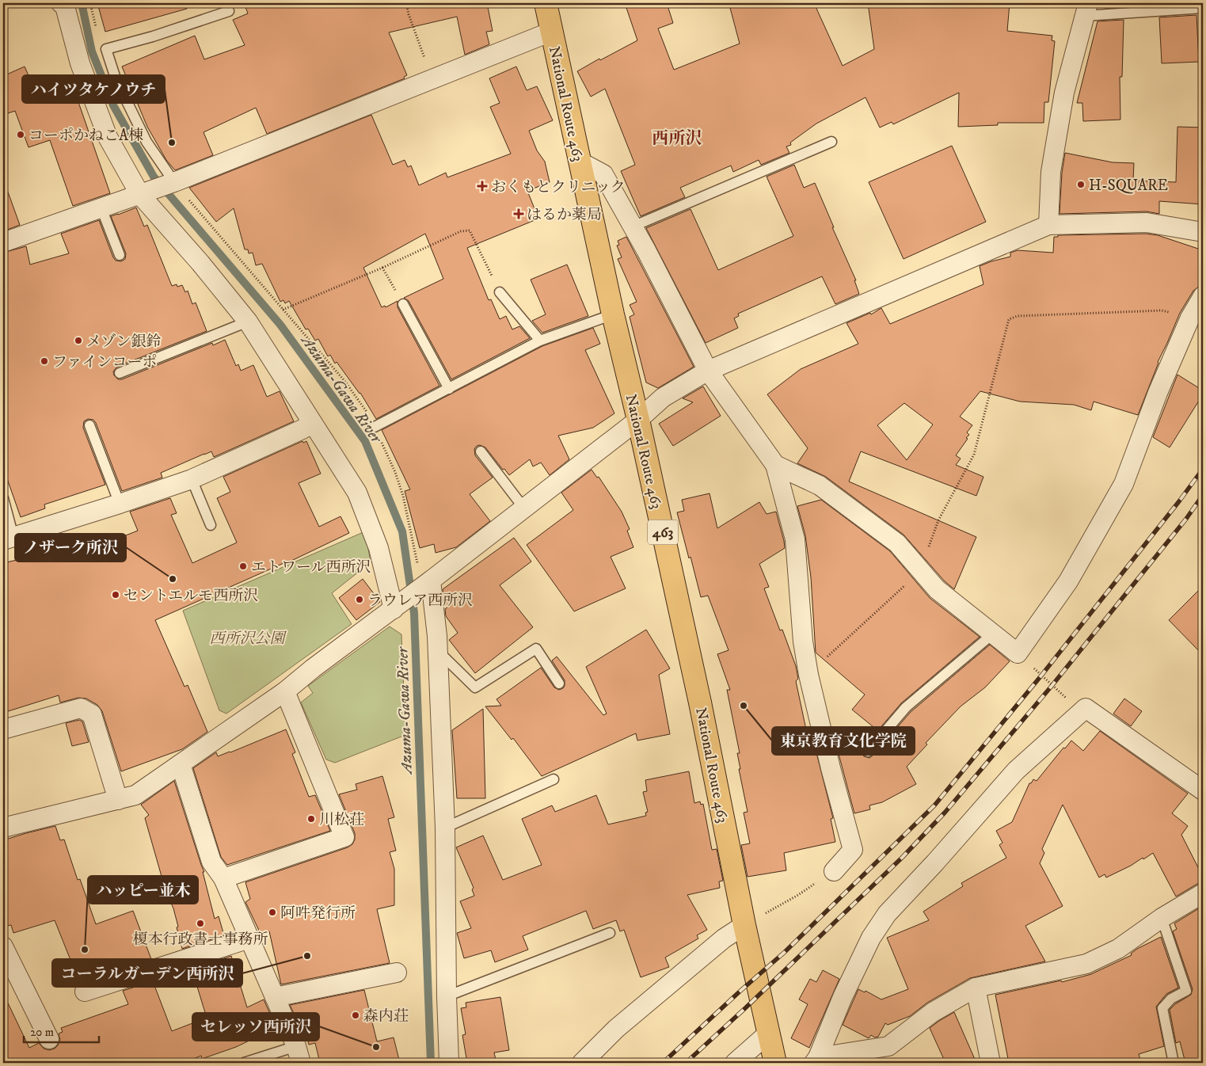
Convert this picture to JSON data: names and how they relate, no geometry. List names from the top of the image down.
{
  "streets": {
    "highway": ["National Route 463", "463"]
  },
  "districts": ["西所沢"],
  "water": ["Azuma-Gawa River"],
  "parks": ["西所沢公園"],
  "places": {
    "other": [
      "コーポかねこA棟",
      "ハイツタケノウチ",
      "H-SQUARE",
      "メゾン銀鈴",
      "ファインコーポ",
      "エトワール西所沢",
      "ノザーク所沢",
      "セントエルモ西所沢",
      "ラウレア西所沢",
      "東京教育文化学院",
      "川松荘",
      "阿吽発行所",
      "榎本行政書士事務所",
      "ハッピー並木",
      "コーラルガーデン西所沢",
      "森内荘",
      "セレッソ西所沢"
    ],
    "health": ["おくもとクリニック", "はるか薬局"]
  },
  "scale_bar": "20 m"
}
